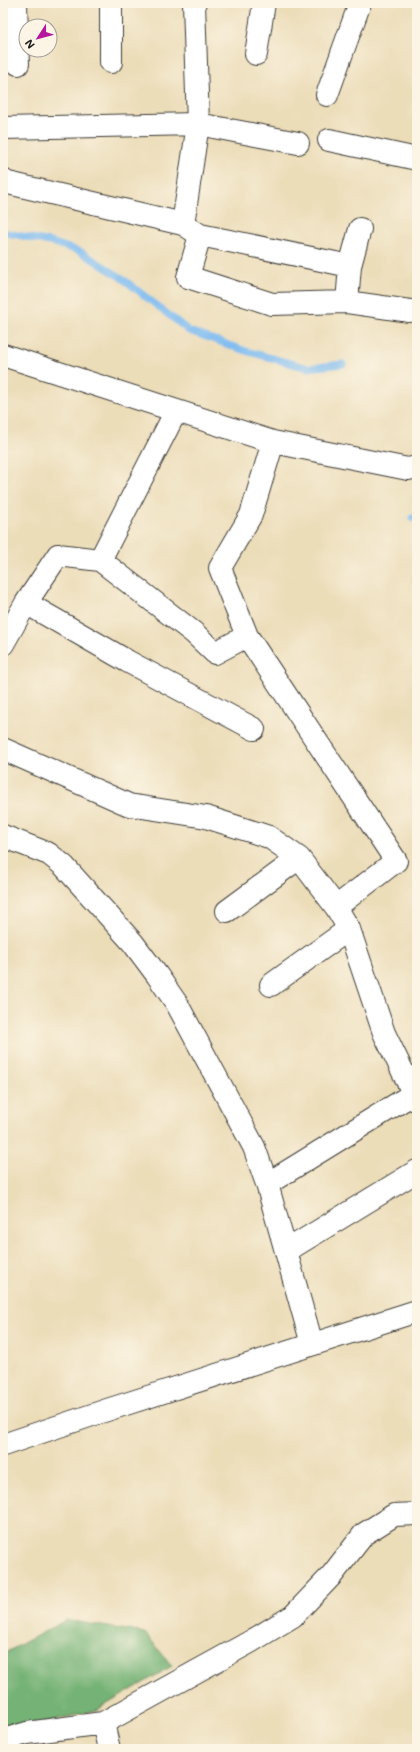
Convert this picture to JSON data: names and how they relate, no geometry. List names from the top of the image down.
{
  "north": "bottom left"
}
